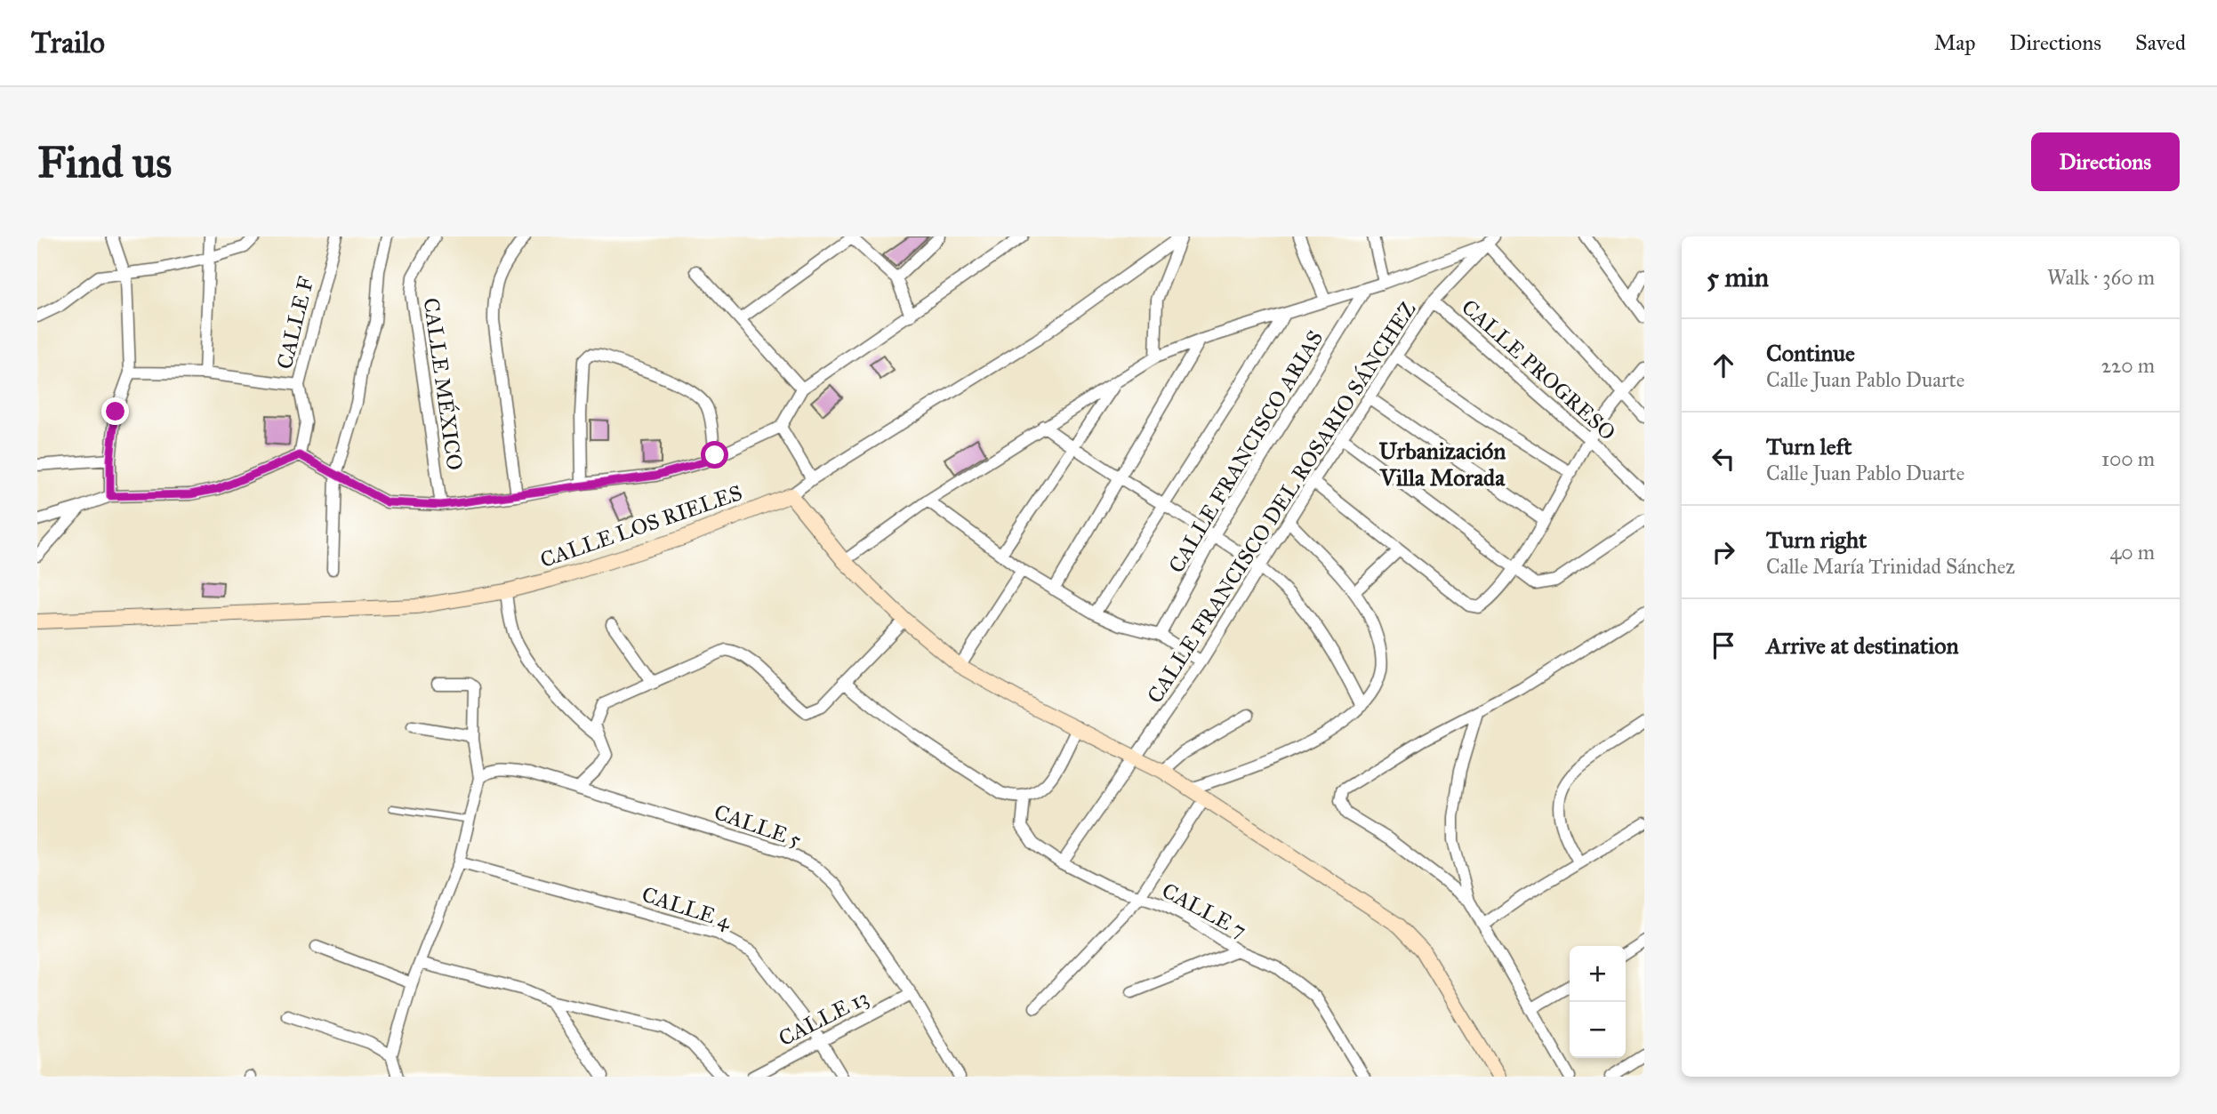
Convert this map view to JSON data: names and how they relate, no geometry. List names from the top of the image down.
{
  "streets": {
    "street": [
      "CALLE F",
      "CALLE PROGRESO",
      "CALLE MÉXICO",
      "CALLE FRANCISCO ARIAS",
      "CALLE FRANCISCO DEL ROSARIO SÁNCHEZ",
      "CALLE LOS RIELES",
      "CALLE 5",
      "CALLE 4",
      "CALLE 7",
      "CALLE 13"
    ]
  },
  "crossings": [
    ["CALLE PROGRESO", "CALLE FRANCISCO DEL ROSARIO SÁNCHEZ"],
    ["CALLE FRANCISCO DEL ROSARIO SÁNCHEZ", "CALLE 7"],
    ["CALLE 5", "CALLE 13"],
    ["CALLE 4", "CALLE 13"]
  ],
  "districts": ["Urbanización Villa Morada"],
  "page": {
    "header": "Trailo",
    "nav": ["Map", "Directions", "Saved"],
    "buttons": "Directions",
    "title": "Find us",
    "heading": ["5 min", "Walk · 360 m"],
    "list": [
      ["Continue", "Calle Juan Pablo Duarte", "220 m"],
      ["Turn left", "Calle Juan Pablo Duarte", "100 m"],
      ["Turn right", "Calle María Trinidad Sánchez", "40 m"],
      "Arrive at destination"
    ],
    "map_buttons": ["+", "−"]
  }
}
